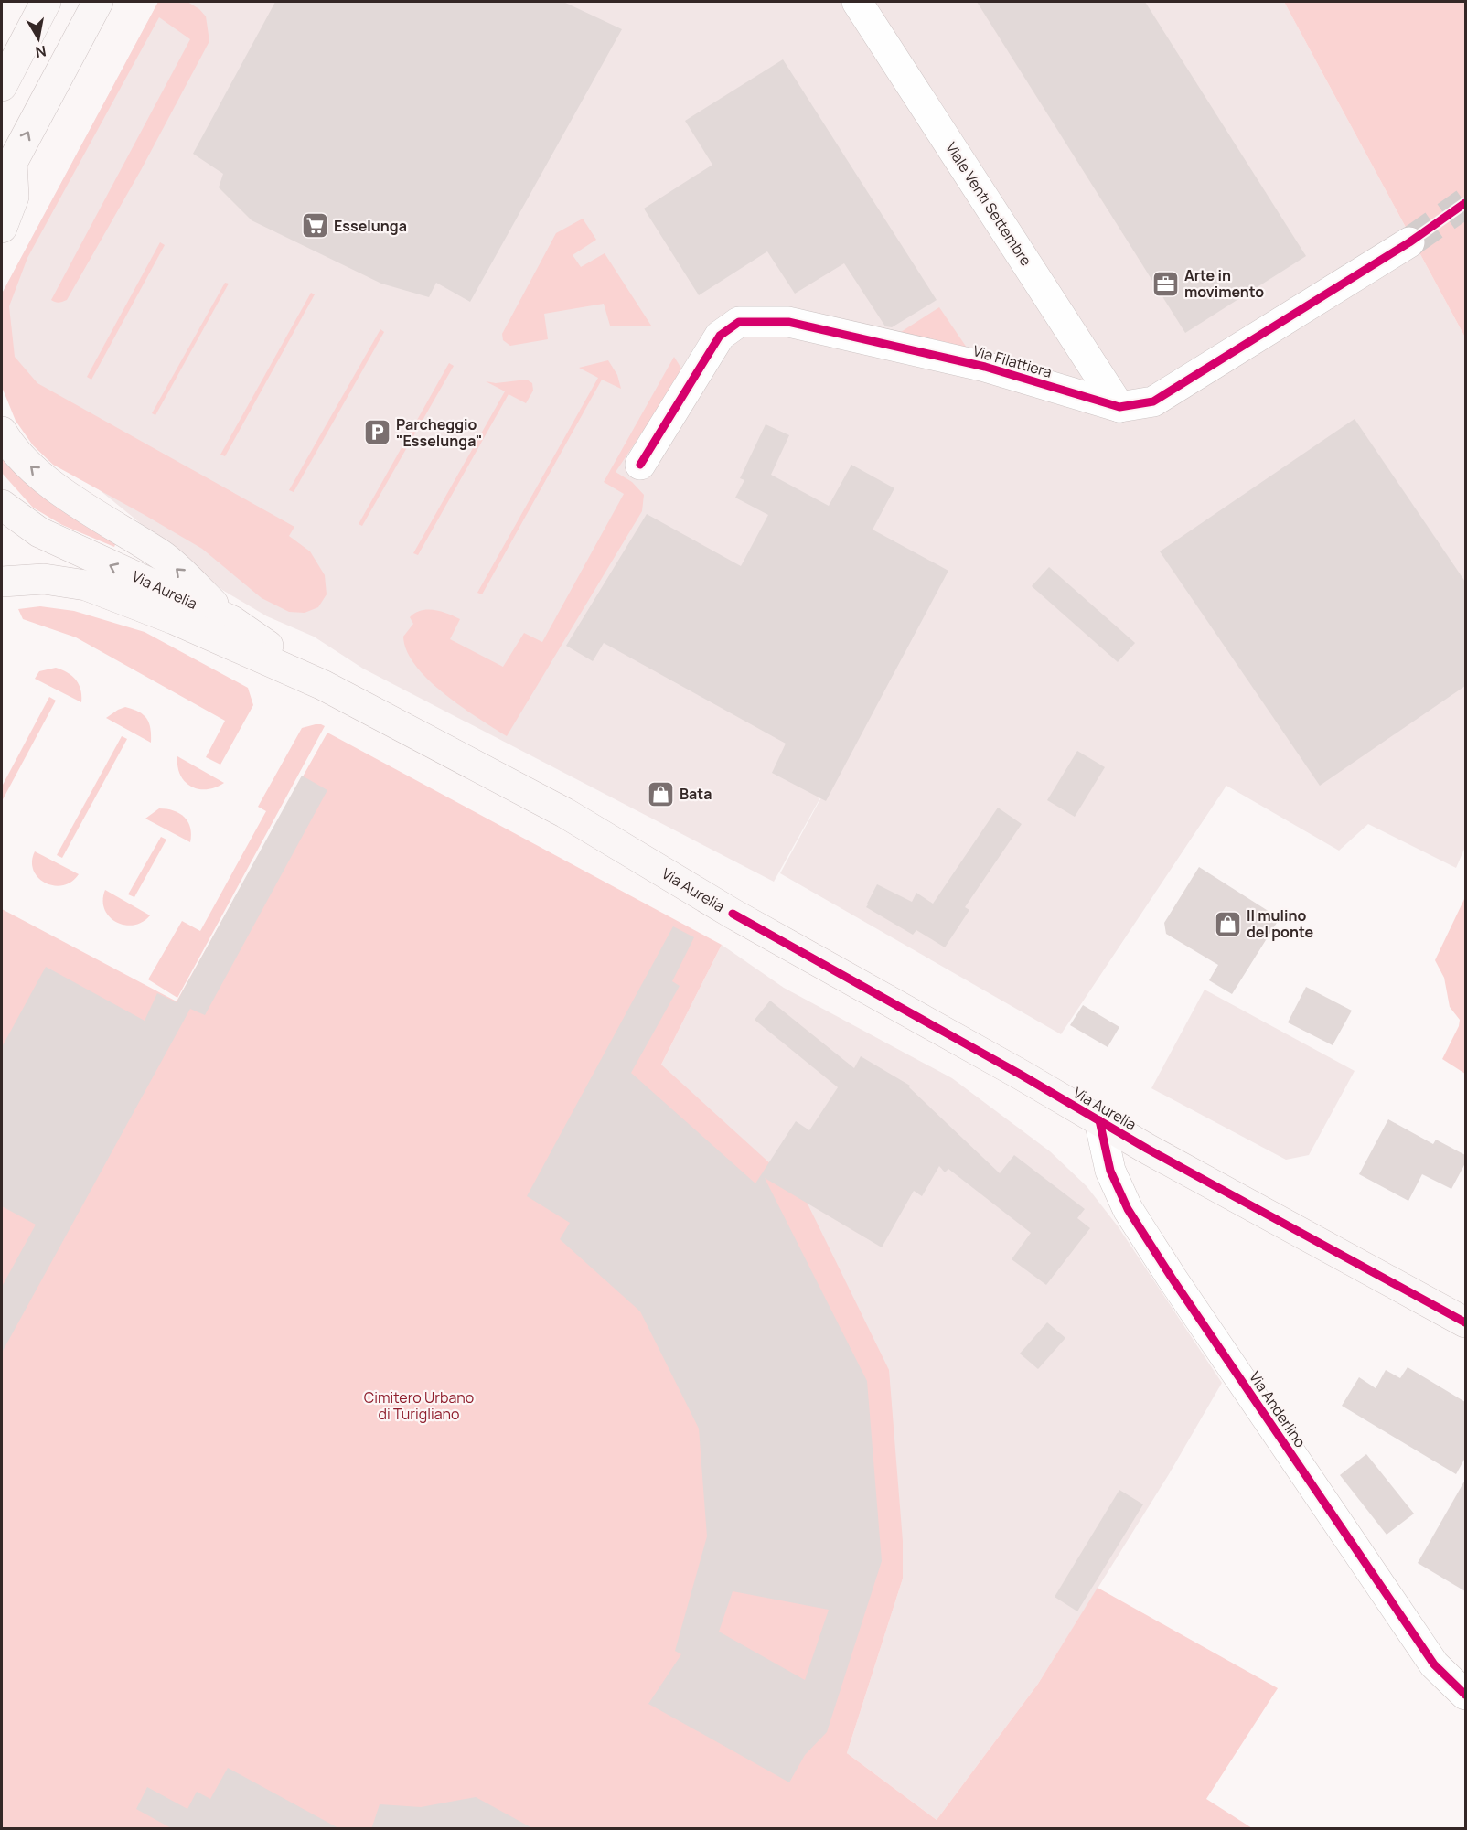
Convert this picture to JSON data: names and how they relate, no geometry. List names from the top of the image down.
{
  "streets": {
    "main road": ["Via Aurelia"],
    "street": ["Viale Venti Settembre", "Via Filattiera", "Via Anderlino"]
  },
  "crossings": [
    ["Viale Venti Settembre", "Via Filattiera"],
    ["Via Aurelia", "Via Anderlino"]
  ],
  "parks": ["Cimitero Urbano di Turigliano"],
  "places": {
    "supermarket": ["Esselunga"],
    "office": ["Arte in movimento"],
    "parking": ["Parcheggio \"Esselunga\""],
    "shop": ["Bata", "Il mulino del ponte"]
  },
  "north": "bottom"
}
